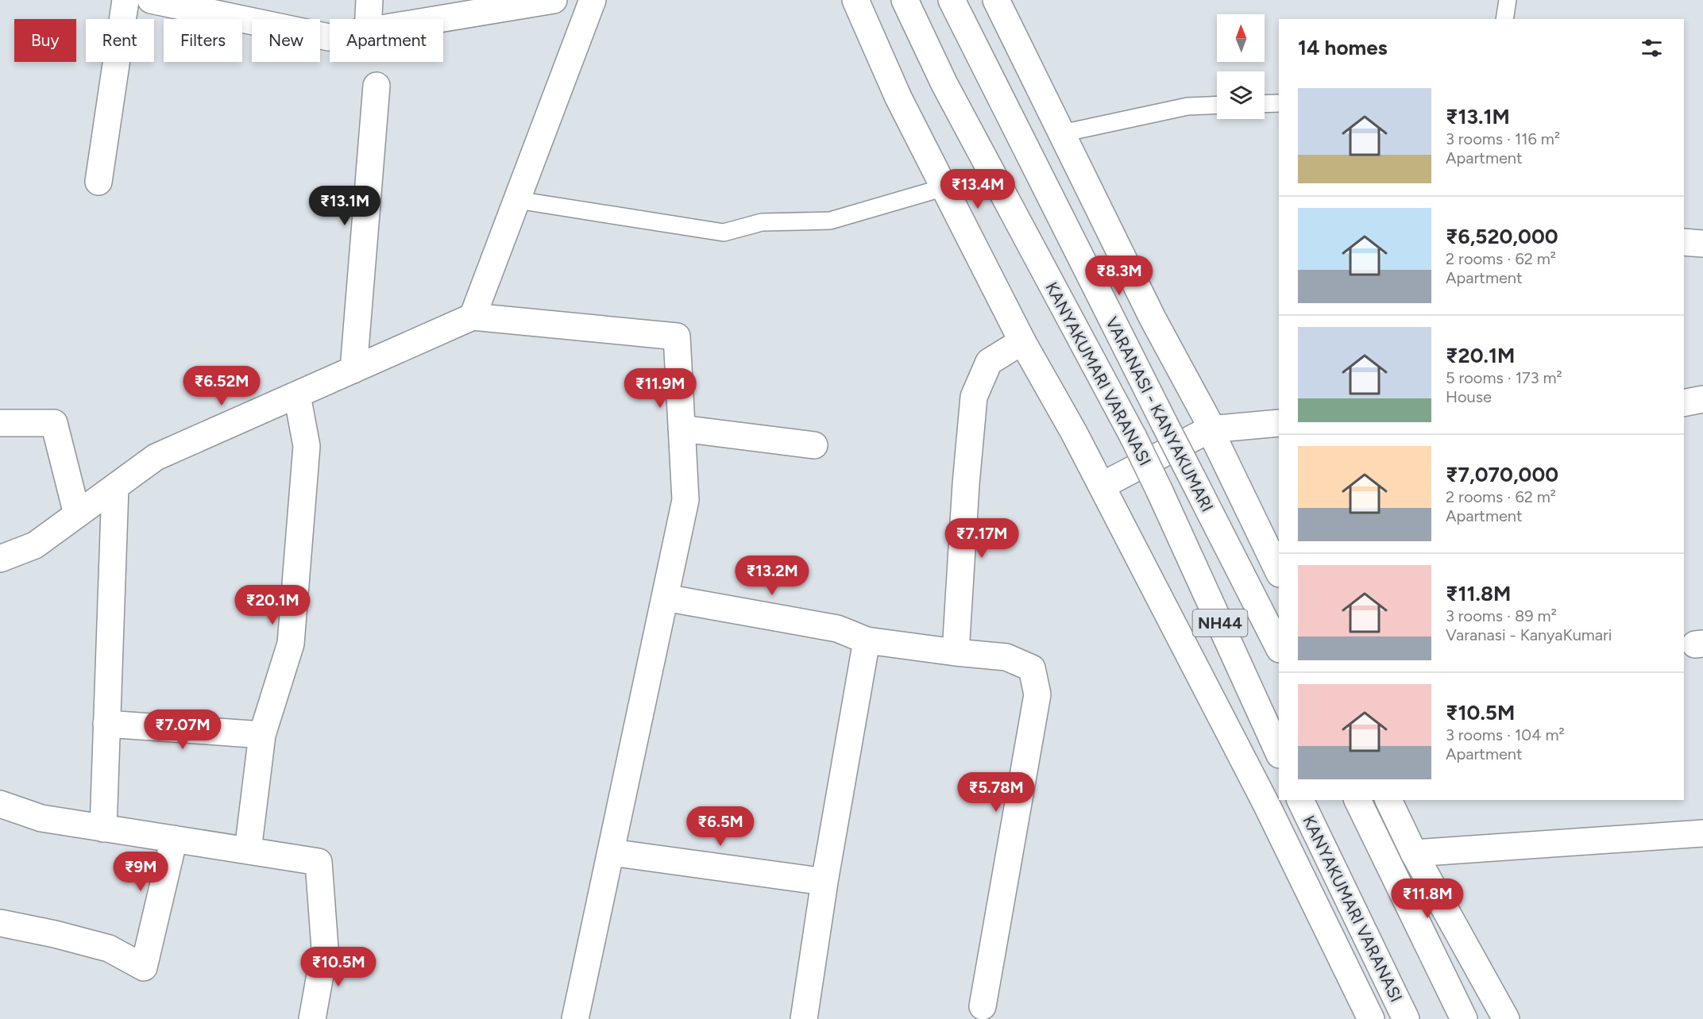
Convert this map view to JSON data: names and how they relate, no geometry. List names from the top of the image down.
{
  "streets": {
    "main road": ["KANYAKUMARI VARANASI", "VARANASI - KANYAKUMARI", "NH44"]
  },
  "north": "top",
  "page": {
    "chip": [
      "Buy",
      "Rent",
      "Filters",
      "New",
      "Apartment"
    ],
    "heading": "14 homes",
    "list": [
      {
        "name": "₹13.1M",
        "note": "3 rooms · 116 m² · Apartment"
      },
      {
        "name": "₹6,520,000",
        "note": "2 rooms · 62 m² · Apartment"
      },
      {
        "name": "₹20.1M",
        "note": "5 rooms · 173 m² · House"
      },
      {
        "name": "₹7,070,000",
        "note": "2 rooms · 62 m² · Apartment"
      },
      {
        "name": "₹11.8M",
        "note": "3 rooms · 89 m² · Varanasi - KanyaKumari"
      },
      {
        "name": "₹10.5M",
        "note": "3 rooms · 104 m² · Apartment"
      }
    ],
    "price": [
      "₹13.4M",
      "₹13.1M",
      "₹8.3M",
      "₹6.52M",
      "₹11.9M",
      "₹7.17M",
      "₹13.2M",
      "₹20.1M",
      "₹7.07M",
      "₹5.78M",
      "₹6.5M",
      "₹9M",
      "₹11.8M",
      "₹10.5M"
    ]
  }
}
